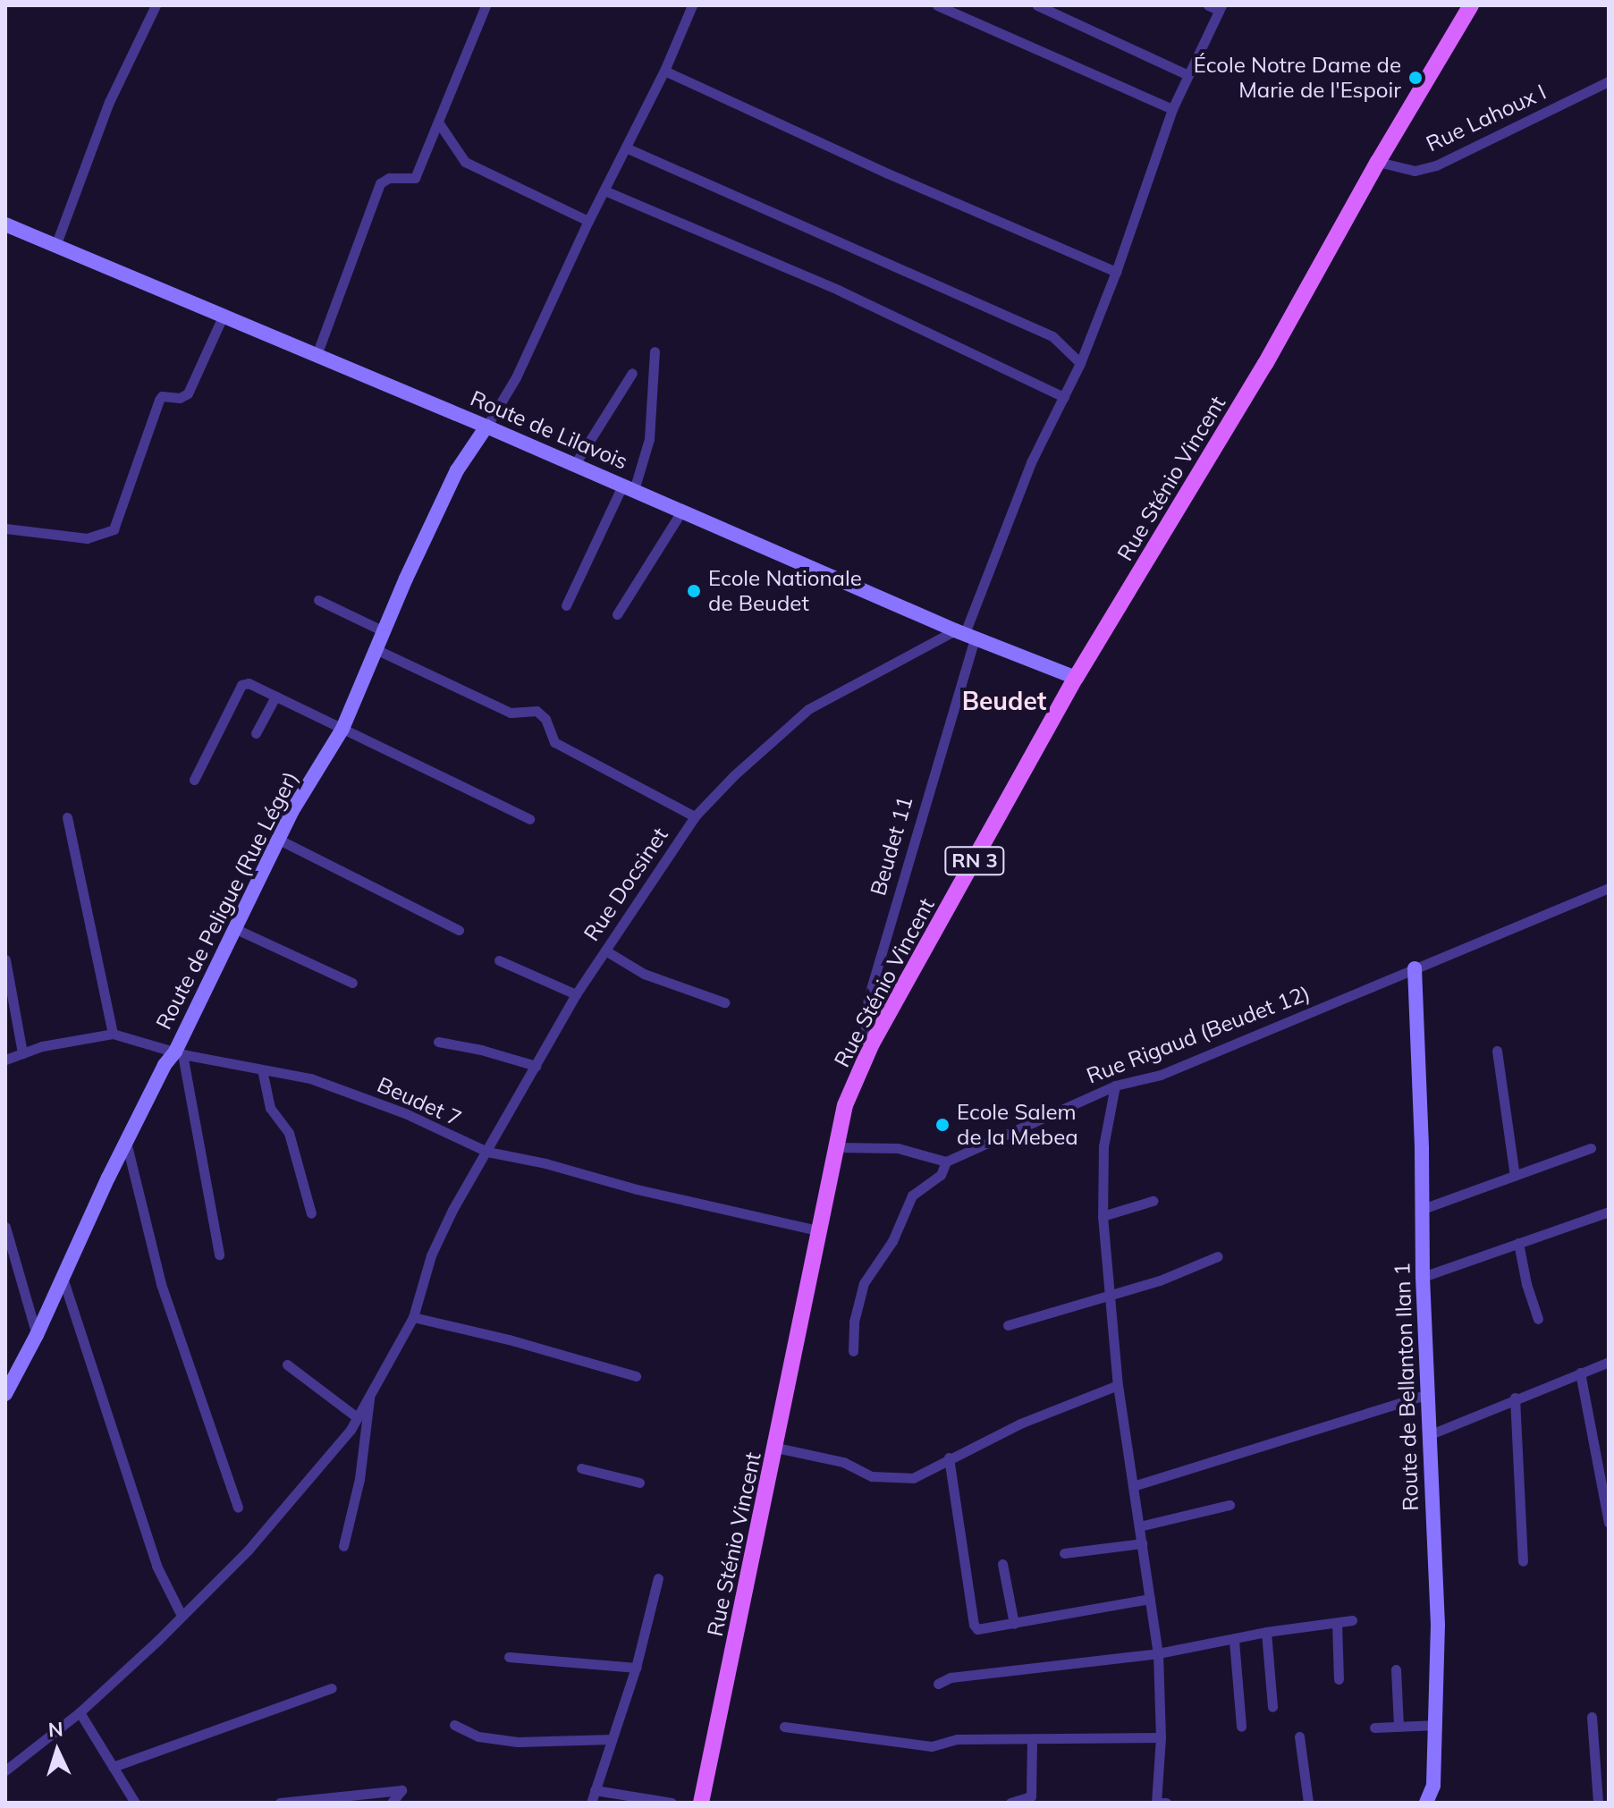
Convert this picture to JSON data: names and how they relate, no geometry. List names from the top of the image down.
{
  "streets": {
    "main road": ["Rue Sténio Vincent", "RN 3"],
    "street": [
      "Rue Lahoux I",
      "Route de Lilavois",
      "Beudet 11",
      "Rue Docsinet",
      "Route de Peligue (Rue Léger)",
      "Rue Rigaud (Beudet 12)",
      "Beudet 7",
      "Route de Bellanton Ilan 1"
    ]
  },
  "crossings": [
    ["Rue Lahoux I", "Rue Sténio Vincent"],
    ["Route de Lilavois", "Rue Sténio Vincent"],
    ["Route de Lilavois", "Beudet 11"],
    ["Route de Lilavois", "Rue Docsinet"],
    ["Route de Lilavois", "Route de Peligue (Rue Léger)"],
    ["Rue Sténio Vincent", "Beudet 11"],
    ["Rue Sténio Vincent", "Beudet 7"],
    ["Beudet 11", "Rue Docsinet"],
    ["Rue Docsinet", "Beudet 7"],
    ["Route de Peligue (Rue Léger)", "Beudet 7"],
    ["Rue Rigaud (Beudet 12)", "Route de Bellanton Ilan 1"]
  ],
  "districts": ["Beudet"],
  "places": ["École Notre Dame de Marie de l'Espoir", "Ecole Nationale de Beudet", "Ecole Salem de la Mebea"],
  "north": "top"
}
